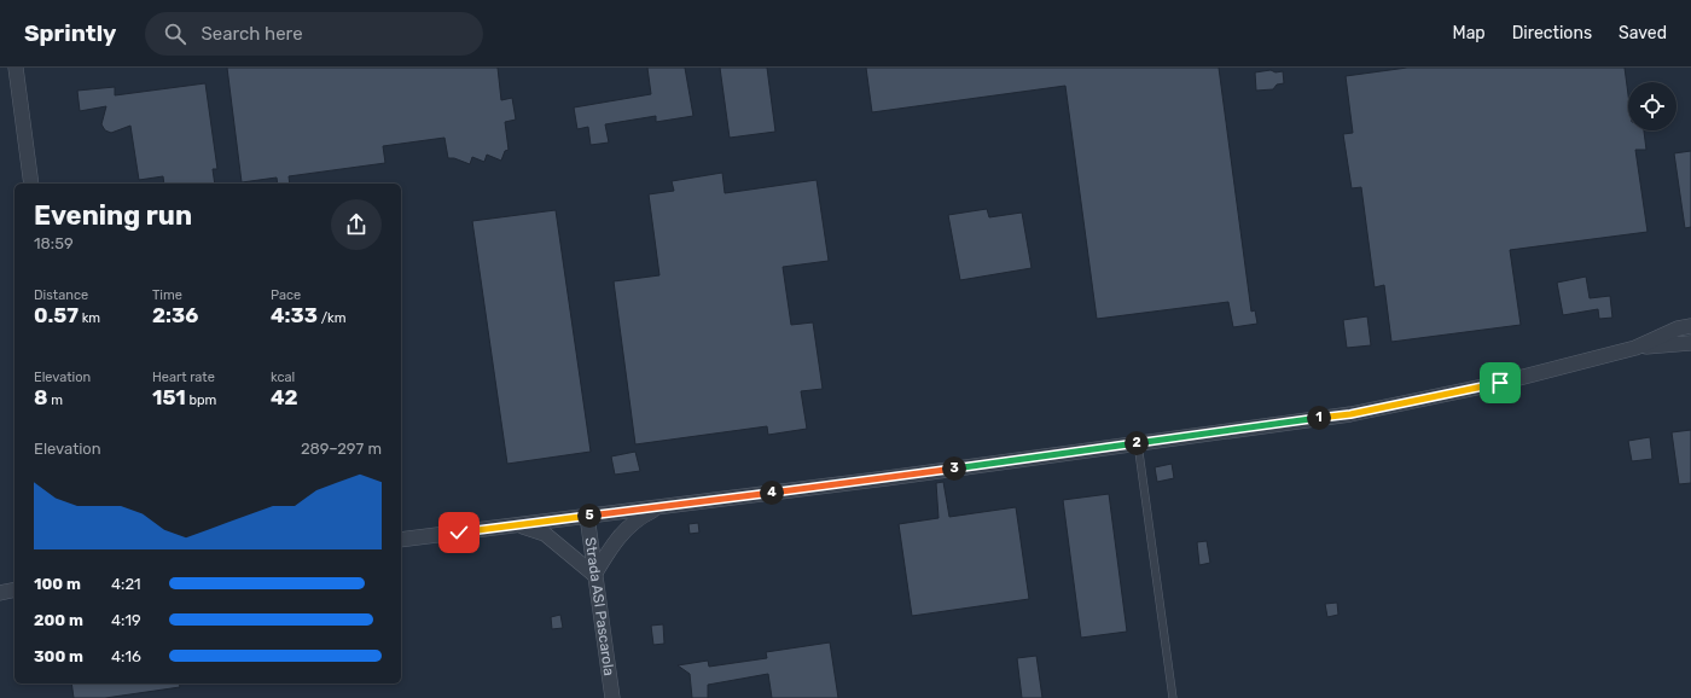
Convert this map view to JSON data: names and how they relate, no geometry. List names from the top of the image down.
{
  "streets": {
    "street": ["Strada ASI Pascarola"]
  },
  "page": {
    "header": "Sprintly",
    "search": "Search here",
    "nav": ["Map", "Directions", "Saved"],
    "heading": ["Evening run", "18:59"],
    "stats": [
      ["Distance", "0.57 km"],
      ["Time", "2:36"],
      ["Pace", "4:33 /km"],
      ["Elevation", "8 m"],
      ["Heart rate", "151 bpm"],
      ["kcal", "42"]
    ],
    "pins": [
      "1",
      "2",
      "3",
      "4",
      "5"
    ],
    "chart": ["Elevation", "289–297 m"],
    "list": [
      {
        "name": "100 m",
        "note": "4:21"
      },
      {
        "name": "200 m",
        "note": "4:19"
      },
      {
        "name": "300 m",
        "note": "4:16"
      }
    ]
  }
}
